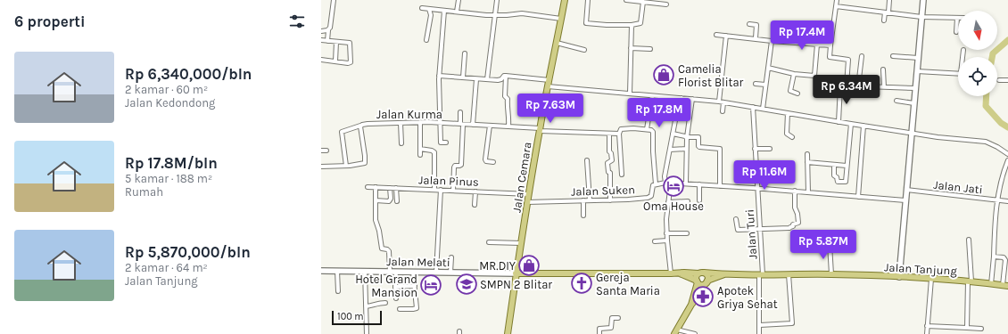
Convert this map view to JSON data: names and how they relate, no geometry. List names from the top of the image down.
{
  "streets": {
    "main road": ["Jalan Cemara", "Jalan Melati", "Jalan Tanjung"],
    "street": [
      "Jalan Kurma",
      "Jalan Pinus",
      "Jalan Jati",
      "Jalan Suken",
      "Jalan Turi"
    ]
  },
  "crossings": [
    ["Jalan Kurma", "Jalan Cemara"],
    ["Jalan Cemara", "Jalan Pinus"],
    ["Jalan Cemara", "Jalan Suken"],
    ["Jalan Cemara", "Jalan Melati"],
    ["Jalan Cemara", "Jalan Tanjung"],
    ["Jalan Turi", "Jalan Tanjung"],
    ["Jalan Melati", "Jalan Tanjung"]
  ],
  "places": {
    "shop": ["Camelia Florist Blitar", "MR.DIY"],
    "hotel": ["Oma House", "Hotel Grand Mansion"],
    "church": ["Gereja Santa Maria"],
    "school or university": ["SMPN 2 Blitar"],
    "pharmacy": ["Apotek Griya Sehat"]
  },
  "scale_bar": "100 m",
  "north": "bottom",
  "page": {
    "heading": "6 properti",
    "price": [
      "Rp 17.4M",
      "Rp 6.34M",
      "Rp 7.63M",
      "Rp 17.8M",
      "Rp 11.6M",
      "Rp 5.87M"
    ],
    "list": [
      {
        "name": "Rp 6,340,000/bln",
        "note": "2 kamar · 60 m² · Jalan Kedondong"
      },
      {
        "name": "Rp 17.8M/bln",
        "note": "5 kamar · 188 m² · Rumah"
      },
      {
        "name": "Rp 5,870,000/bln",
        "note": "2 kamar · 64 m² · Jalan Tanjung"
      }
    ],
    "scale": "100 m"
  }
}
